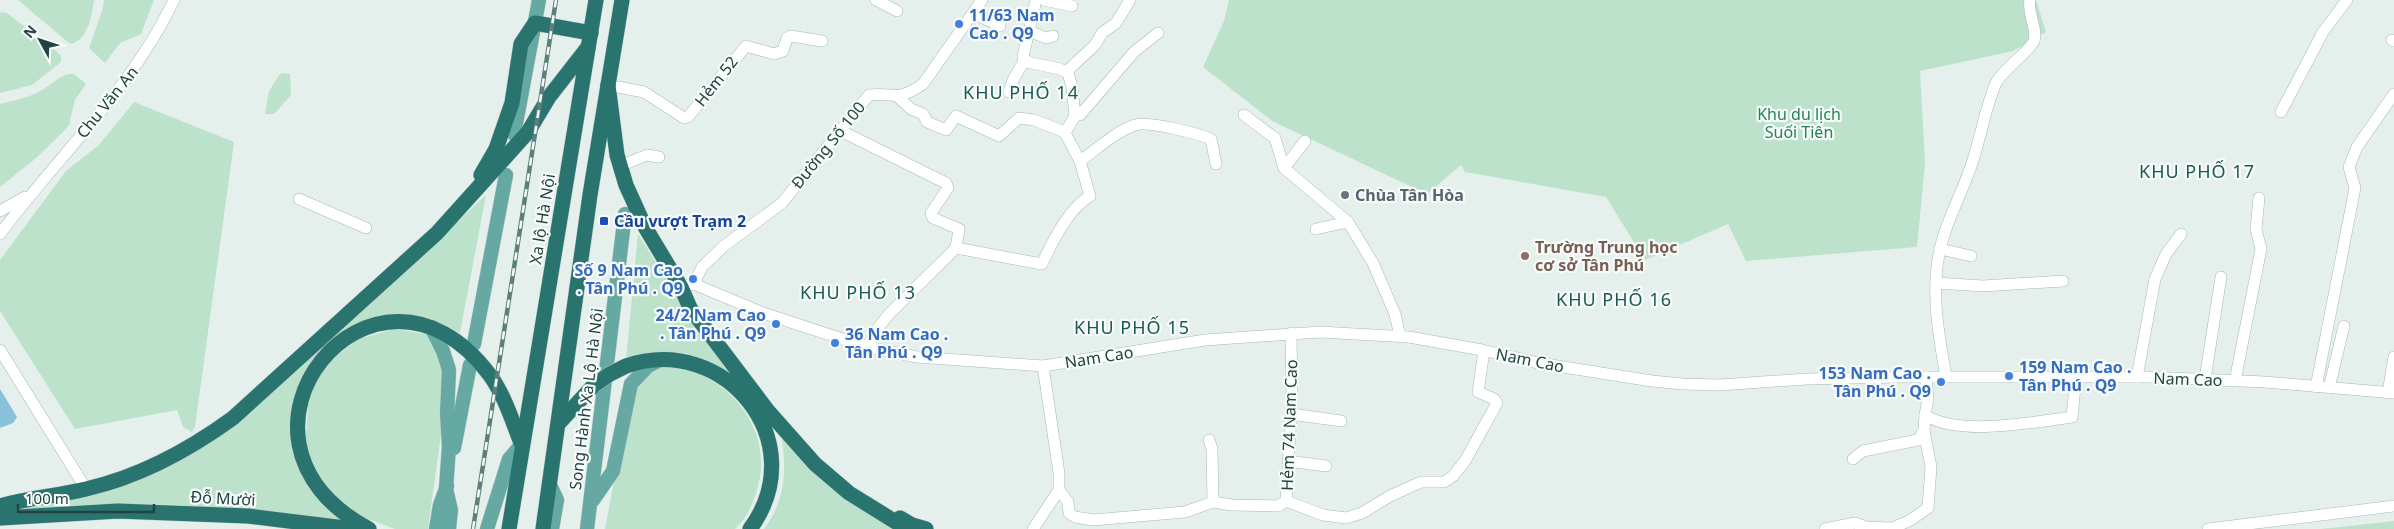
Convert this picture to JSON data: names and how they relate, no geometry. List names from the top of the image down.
{
  "streets": {
    "highway": ["Xa lộ Hà Nội", "Đỗ Mười"],
    "main road": ["Song Hành Xa Lộ Hà Nội"],
    "street": [
      "Hẻm 52",
      "Chu Văn An",
      "Đường Số 100",
      "Nam Cao",
      "Hẻm 74 Nam Cao"
    ]
  },
  "crossings": [
    ["Đường Số 100", "Nam Cao"],
    ["Nam Cao", "Hẻm 74 Nam Cao"]
  ],
  "districts": [
    "KHU PHỐ 14",
    "KHU PHỐ 17",
    "KHU PHỐ 13",
    "KHU PHỐ 16",
    "KHU PHỐ 15"
  ],
  "parks": ["Khu du lịch Suối Tiên"],
  "places": {
    "other": [
      "11/63 Nam Cao . Q9",
      "Chùa Tân Hòa",
      "Trường Trung học cơ sở Tân Phú",
      "Số 9 Nam Cao . Tân Phú . Q9",
      "24/2 Nam Cao . Tân Phú . Q9",
      "36 Nam Cao . Tân Phú . Q9",
      "159 Nam Cao . Tân Phú . Q9",
      "153 Nam Cao . Tân Phú . Q9"
    ],
    "transit": ["Cầu vượt Trạm 2"]
  },
  "scale_bar": "100 m",
  "north": "top left"
}
